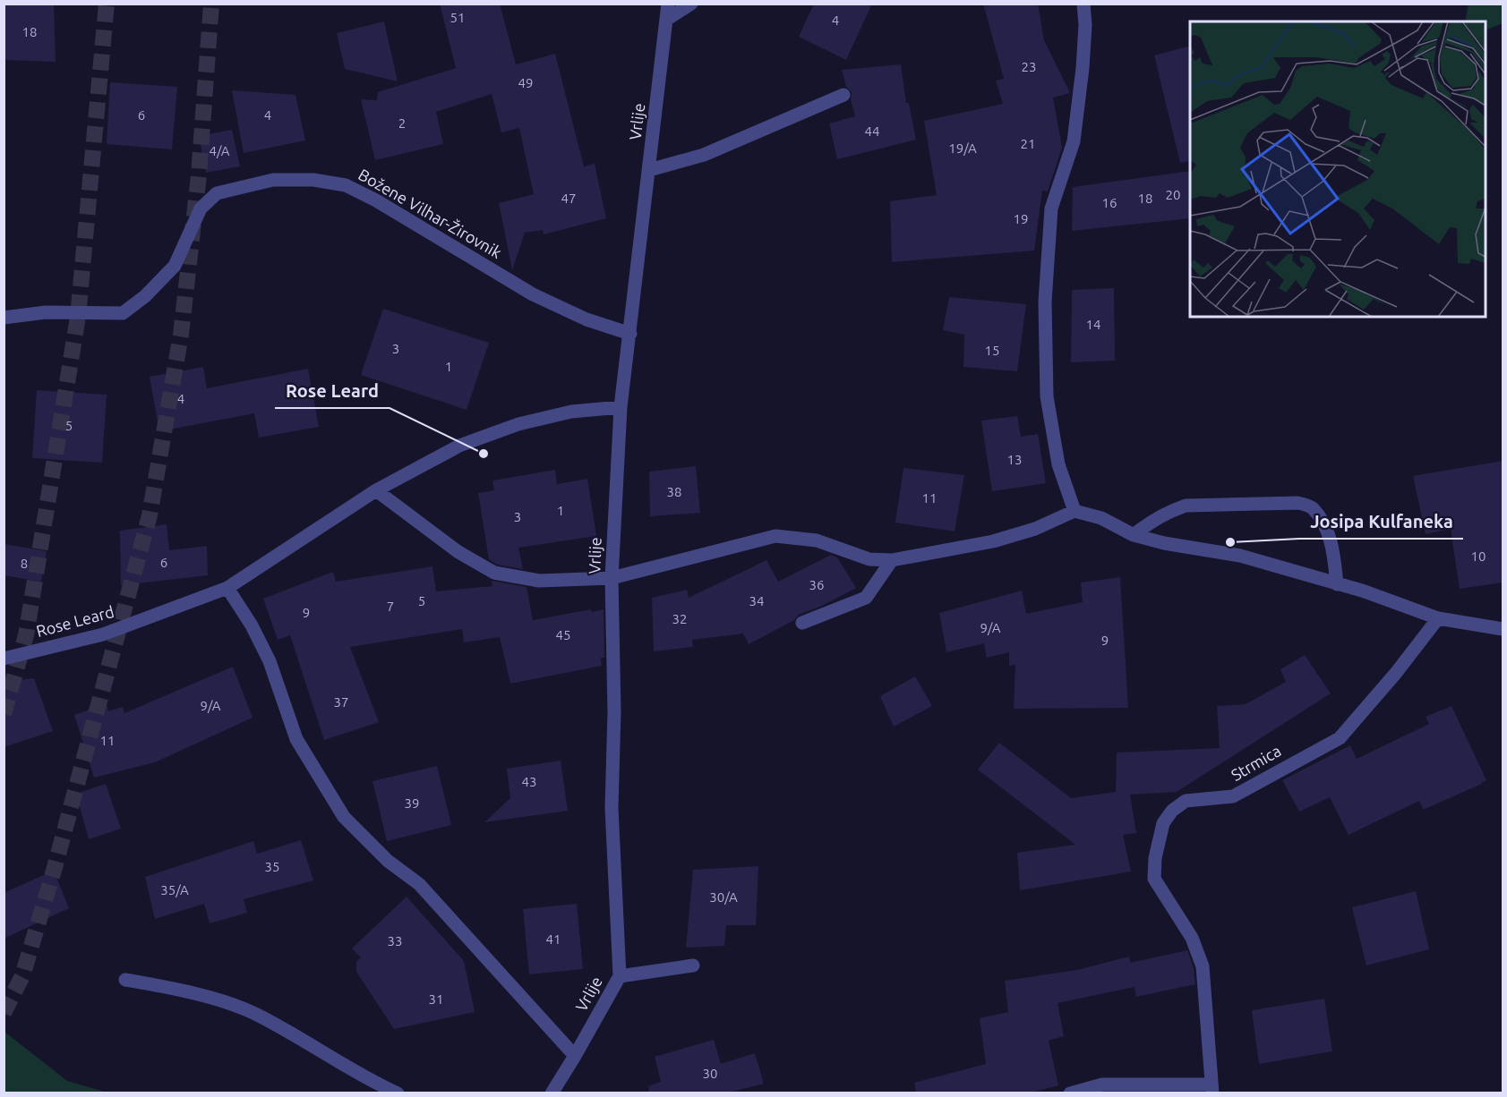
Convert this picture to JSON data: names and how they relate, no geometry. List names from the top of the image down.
{
  "streets": {
    "street": [
      "Vrlije",
      "Božene Vilhar-Žirovnik",
      "Rose Leard",
      "Strmica"
    ]
  },
  "crossings": [
    ["Vrlije", "Božene Vilhar-Žirovnik"],
    ["Vrlije", "Rose Leard"]
  ],
  "places": ["Rose Leard", "Josipa Kulfaneka"],
  "house_numbers": [
    "51",
    "4",
    "18",
    "23",
    "49",
    "6",
    "4",
    "2",
    "44",
    "21",
    "19/A",
    "4/A",
    "20",
    "47",
    "18",
    "16",
    "19",
    "14",
    "3",
    "15",
    "1",
    "4",
    "5",
    "13",
    "38",
    "11",
    "1",
    "3",
    "10",
    "6",
    "8",
    "36",
    "5",
    "34",
    "7",
    "9",
    "32",
    "9/A",
    "45",
    "9",
    "37",
    "9/A",
    "11",
    "43",
    "39",
    "35",
    "35/A",
    "30/A",
    "41",
    "33",
    "31",
    "30"
  ]
}
